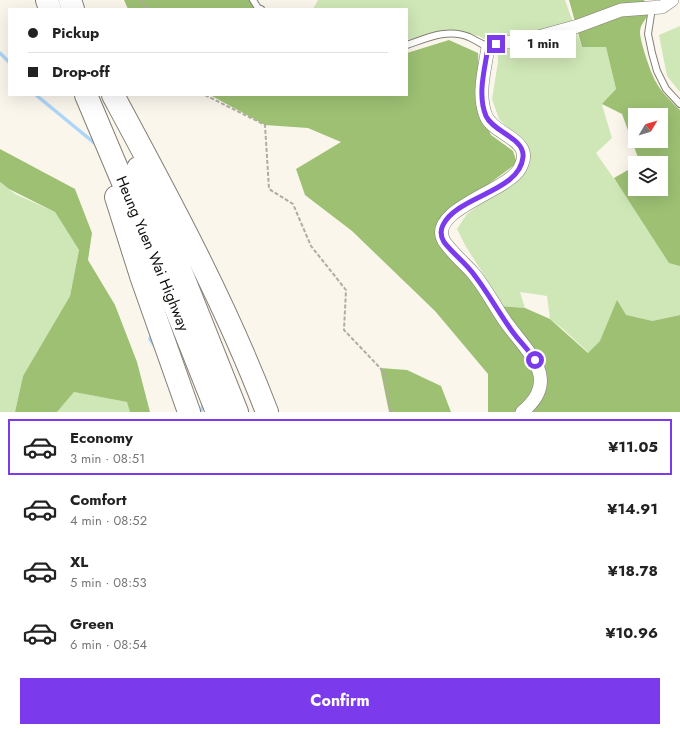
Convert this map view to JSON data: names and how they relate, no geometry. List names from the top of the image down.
{
  "streets": {
    "highway": ["Heung Yuen Wai Highway"]
  },
  "north": "top right",
  "page": {
    "banner": ["Pickup", "Drop-off"],
    "bubble": "1 min",
    "list": [
      {
        "name": "Economy",
        "note": "3 min · 08:51",
        "value": "¥11.05"
      },
      {
        "name": "Comfort",
        "note": "4 min · 08:52",
        "value": "¥14.91"
      },
      {
        "name": "XL",
        "note": "5 min · 08:53",
        "value": "¥18.78"
      },
      {
        "name": "Green",
        "note": "6 min · 08:54",
        "value": "¥10.96"
      }
    ],
    "buttons": "Confirm"
  }
}
